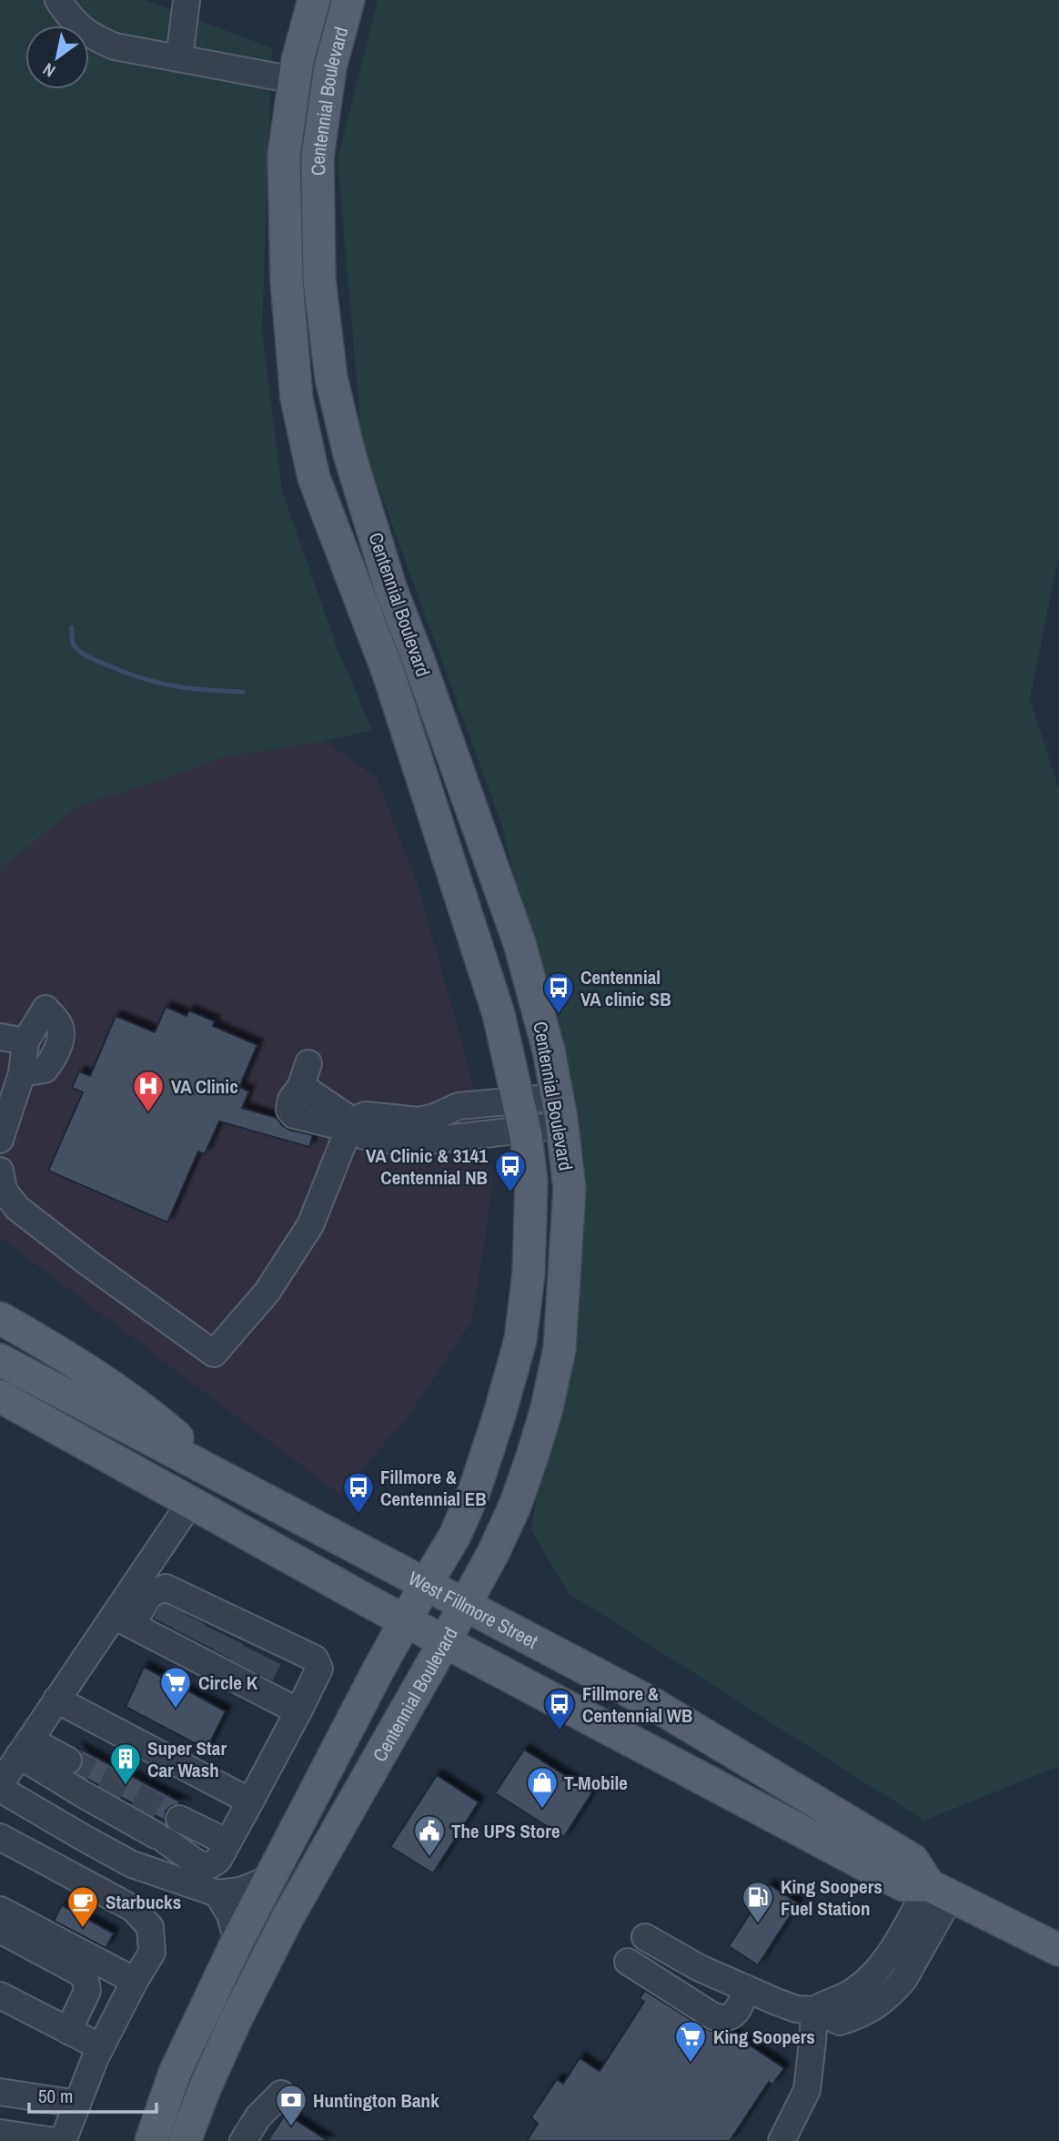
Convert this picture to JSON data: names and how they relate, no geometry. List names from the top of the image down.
{
  "streets": {
    "main road": ["Centennial Boulevard", "West Fillmore Street"]
  },
  "crossings": [
    ["Centennial Boulevard", "West Fillmore Street"]
  ],
  "places": {
    "bus stop": [
      "Centennial VA clinic SB",
      "VA Clinic & 3141 Centennial NB",
      "Fillmore & Centennial EB",
      "Fillmore & Centennial WB"
    ],
    "hospital": ["VA Clinic"],
    "supermarket": ["Circle K", "King Soopers"],
    "building": ["Super Star Car Wash"],
    "shop": ["T-Mobile"],
    "public building": ["The UPS Store"],
    "fuel station": ["King Soopers Fuel Station"],
    "cafe": ["Starbucks"],
    "bank": ["Huntington Bank"]
  },
  "scale_bar": "50 m",
  "north": "bottom left"
}
